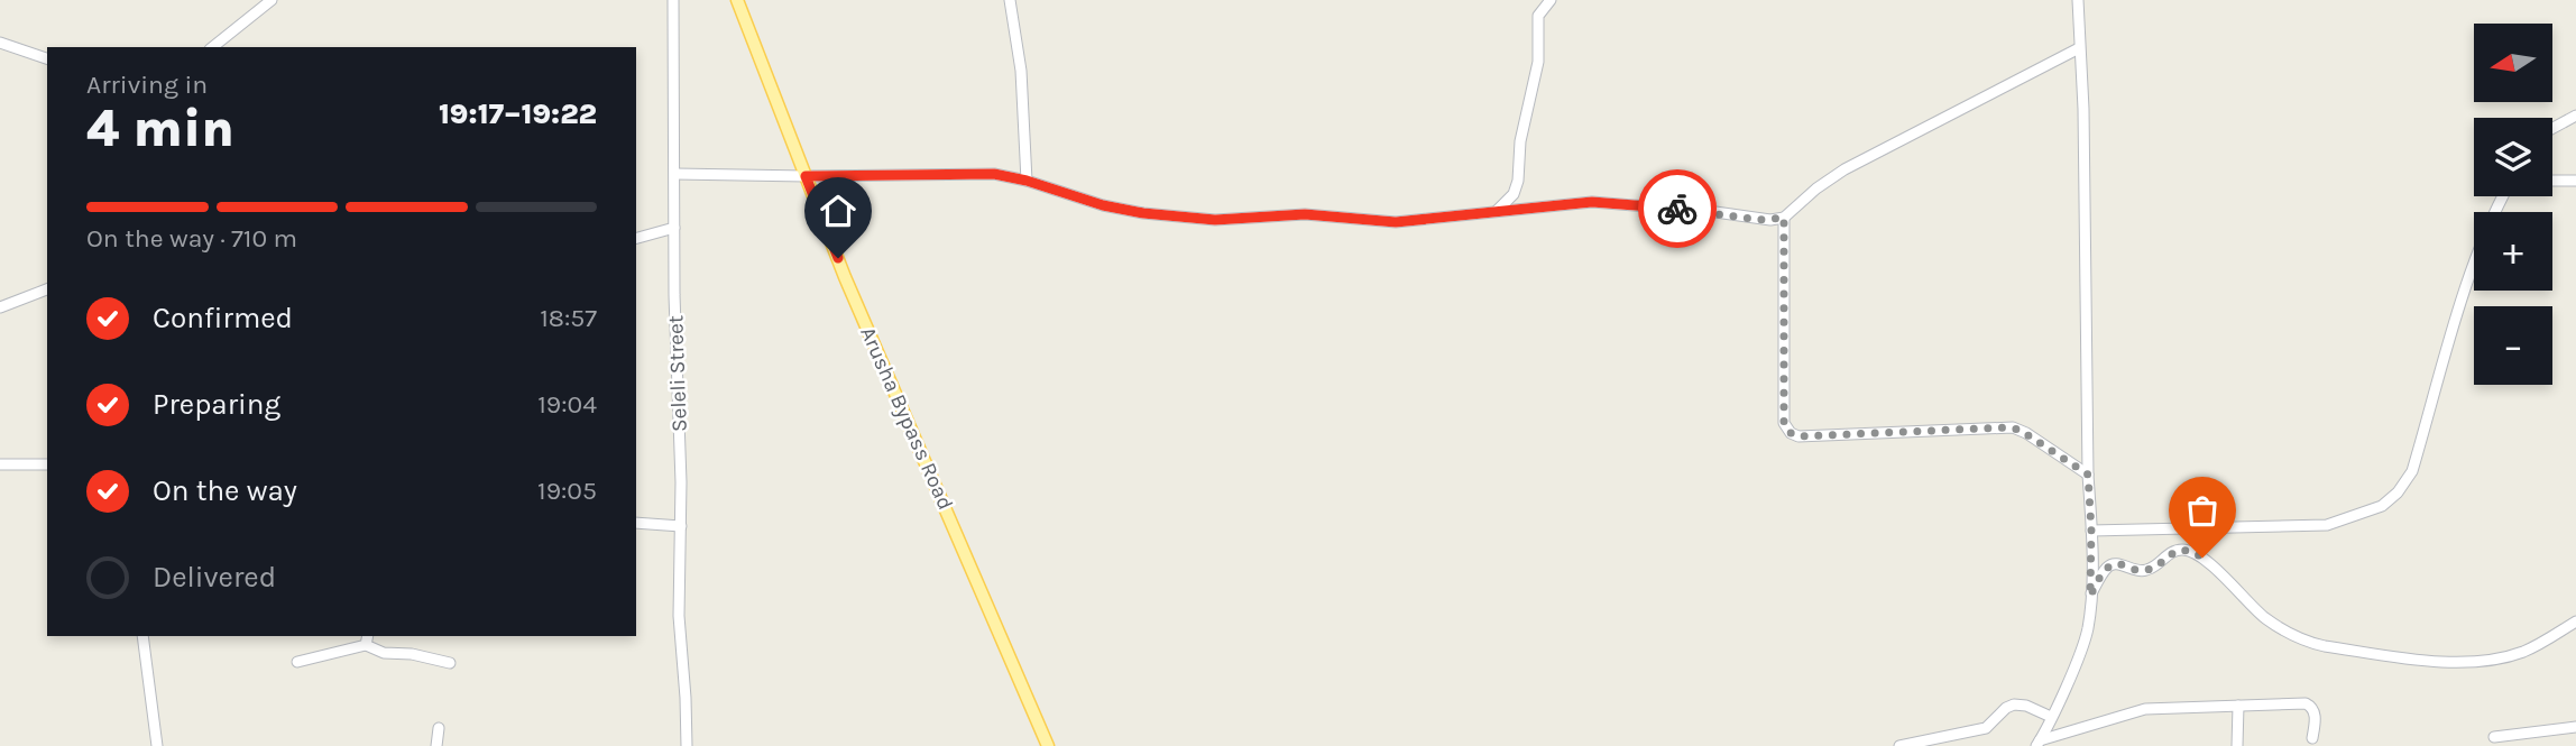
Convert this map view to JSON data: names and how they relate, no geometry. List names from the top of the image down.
{
  "streets": {
    "main road": ["Arusha Bypass Road"],
    "street": ["Seleli Street"]
  },
  "north": "left",
  "page": {
    "map_buttons": ["+", "−"],
    "heading": ["4 min", "Arriving in", "19:17–19:22"],
    "bar": "On the way · 710 m",
    "list": [
      ["Confirmed", "18:57"],
      ["Preparing", "19:04"],
      ["On the way", "19:05"],
      "Delivered"
    ]
  }
}
